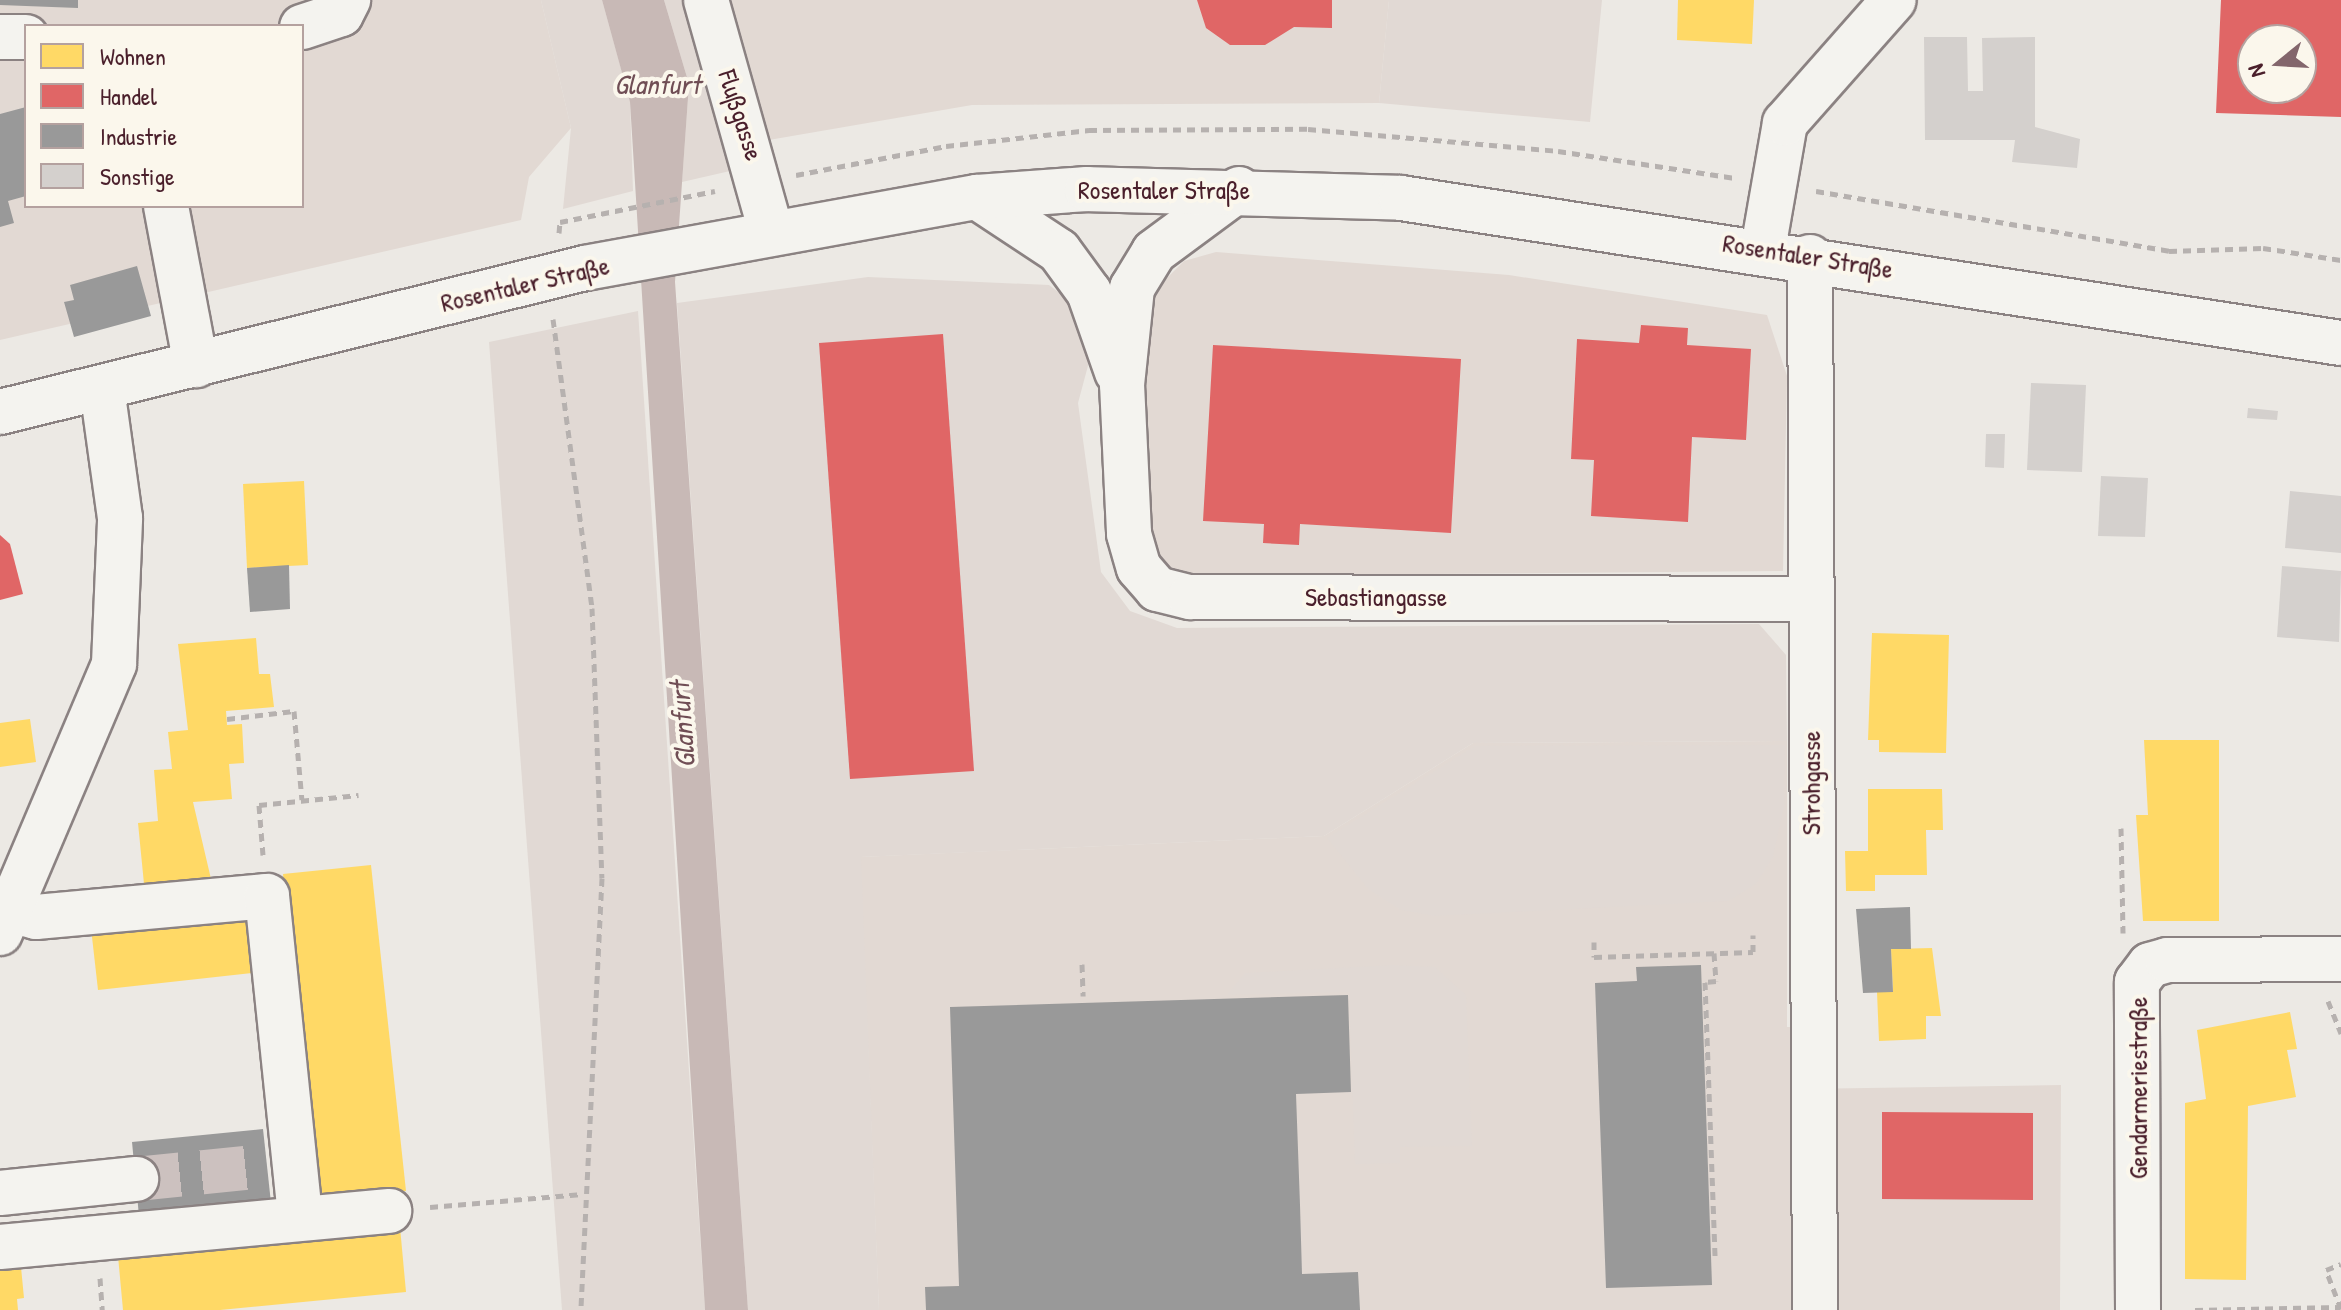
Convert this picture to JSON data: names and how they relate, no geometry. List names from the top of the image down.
{
  "streets": {
    "street": [
      "Flußgasse",
      "Rosentaler Straße",
      "Sebastiangasse",
      "Strohgasse",
      "Gendarmeriestraße"
    ]
  },
  "crossings": [
    ["Flußgasse", "Rosentaler Straße"],
    ["Rosentaler Straße", "Sebastiangasse"],
    ["Rosentaler Straße", "Strohgasse"],
    ["Sebastiangasse", "Strohgasse"]
  ],
  "water": ["Glanfurt"],
  "legend": [
    "Wohnen",
    "Handel",
    "Industrie",
    "Sonstige"
  ],
  "north": "left"
}
